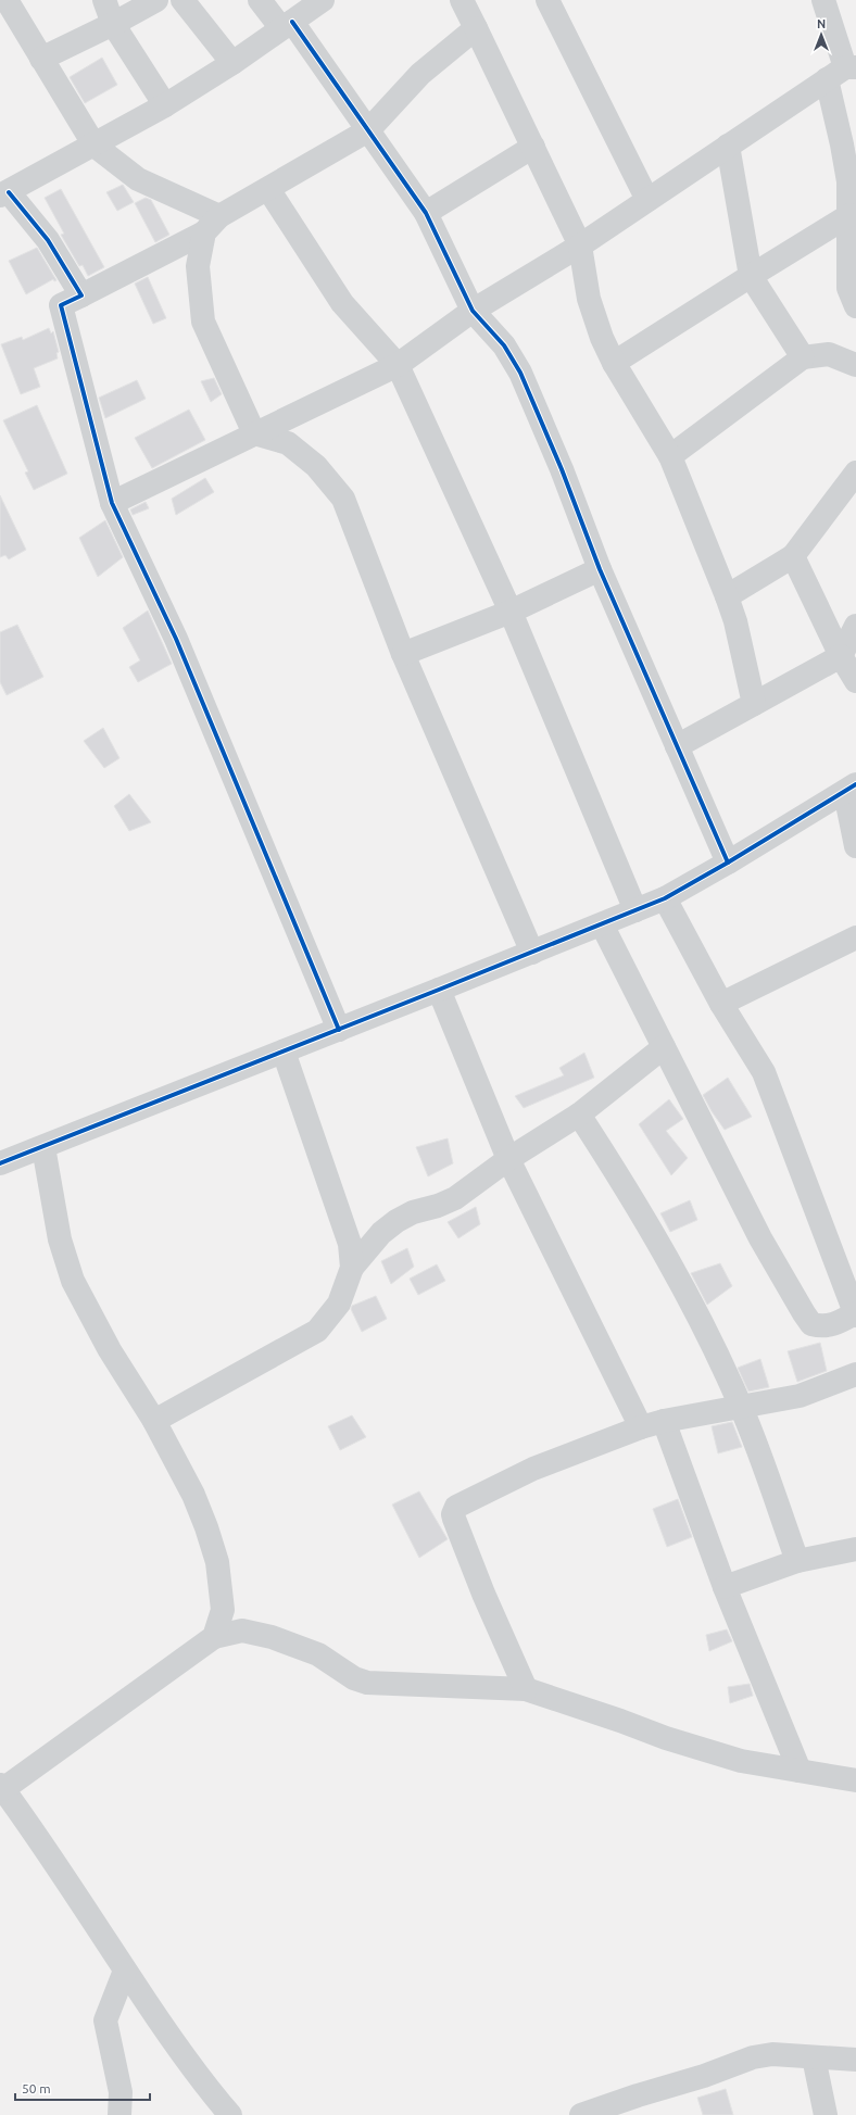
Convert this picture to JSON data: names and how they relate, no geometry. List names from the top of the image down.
{
  "scale_bar": "50 m",
  "north": "top"
}
